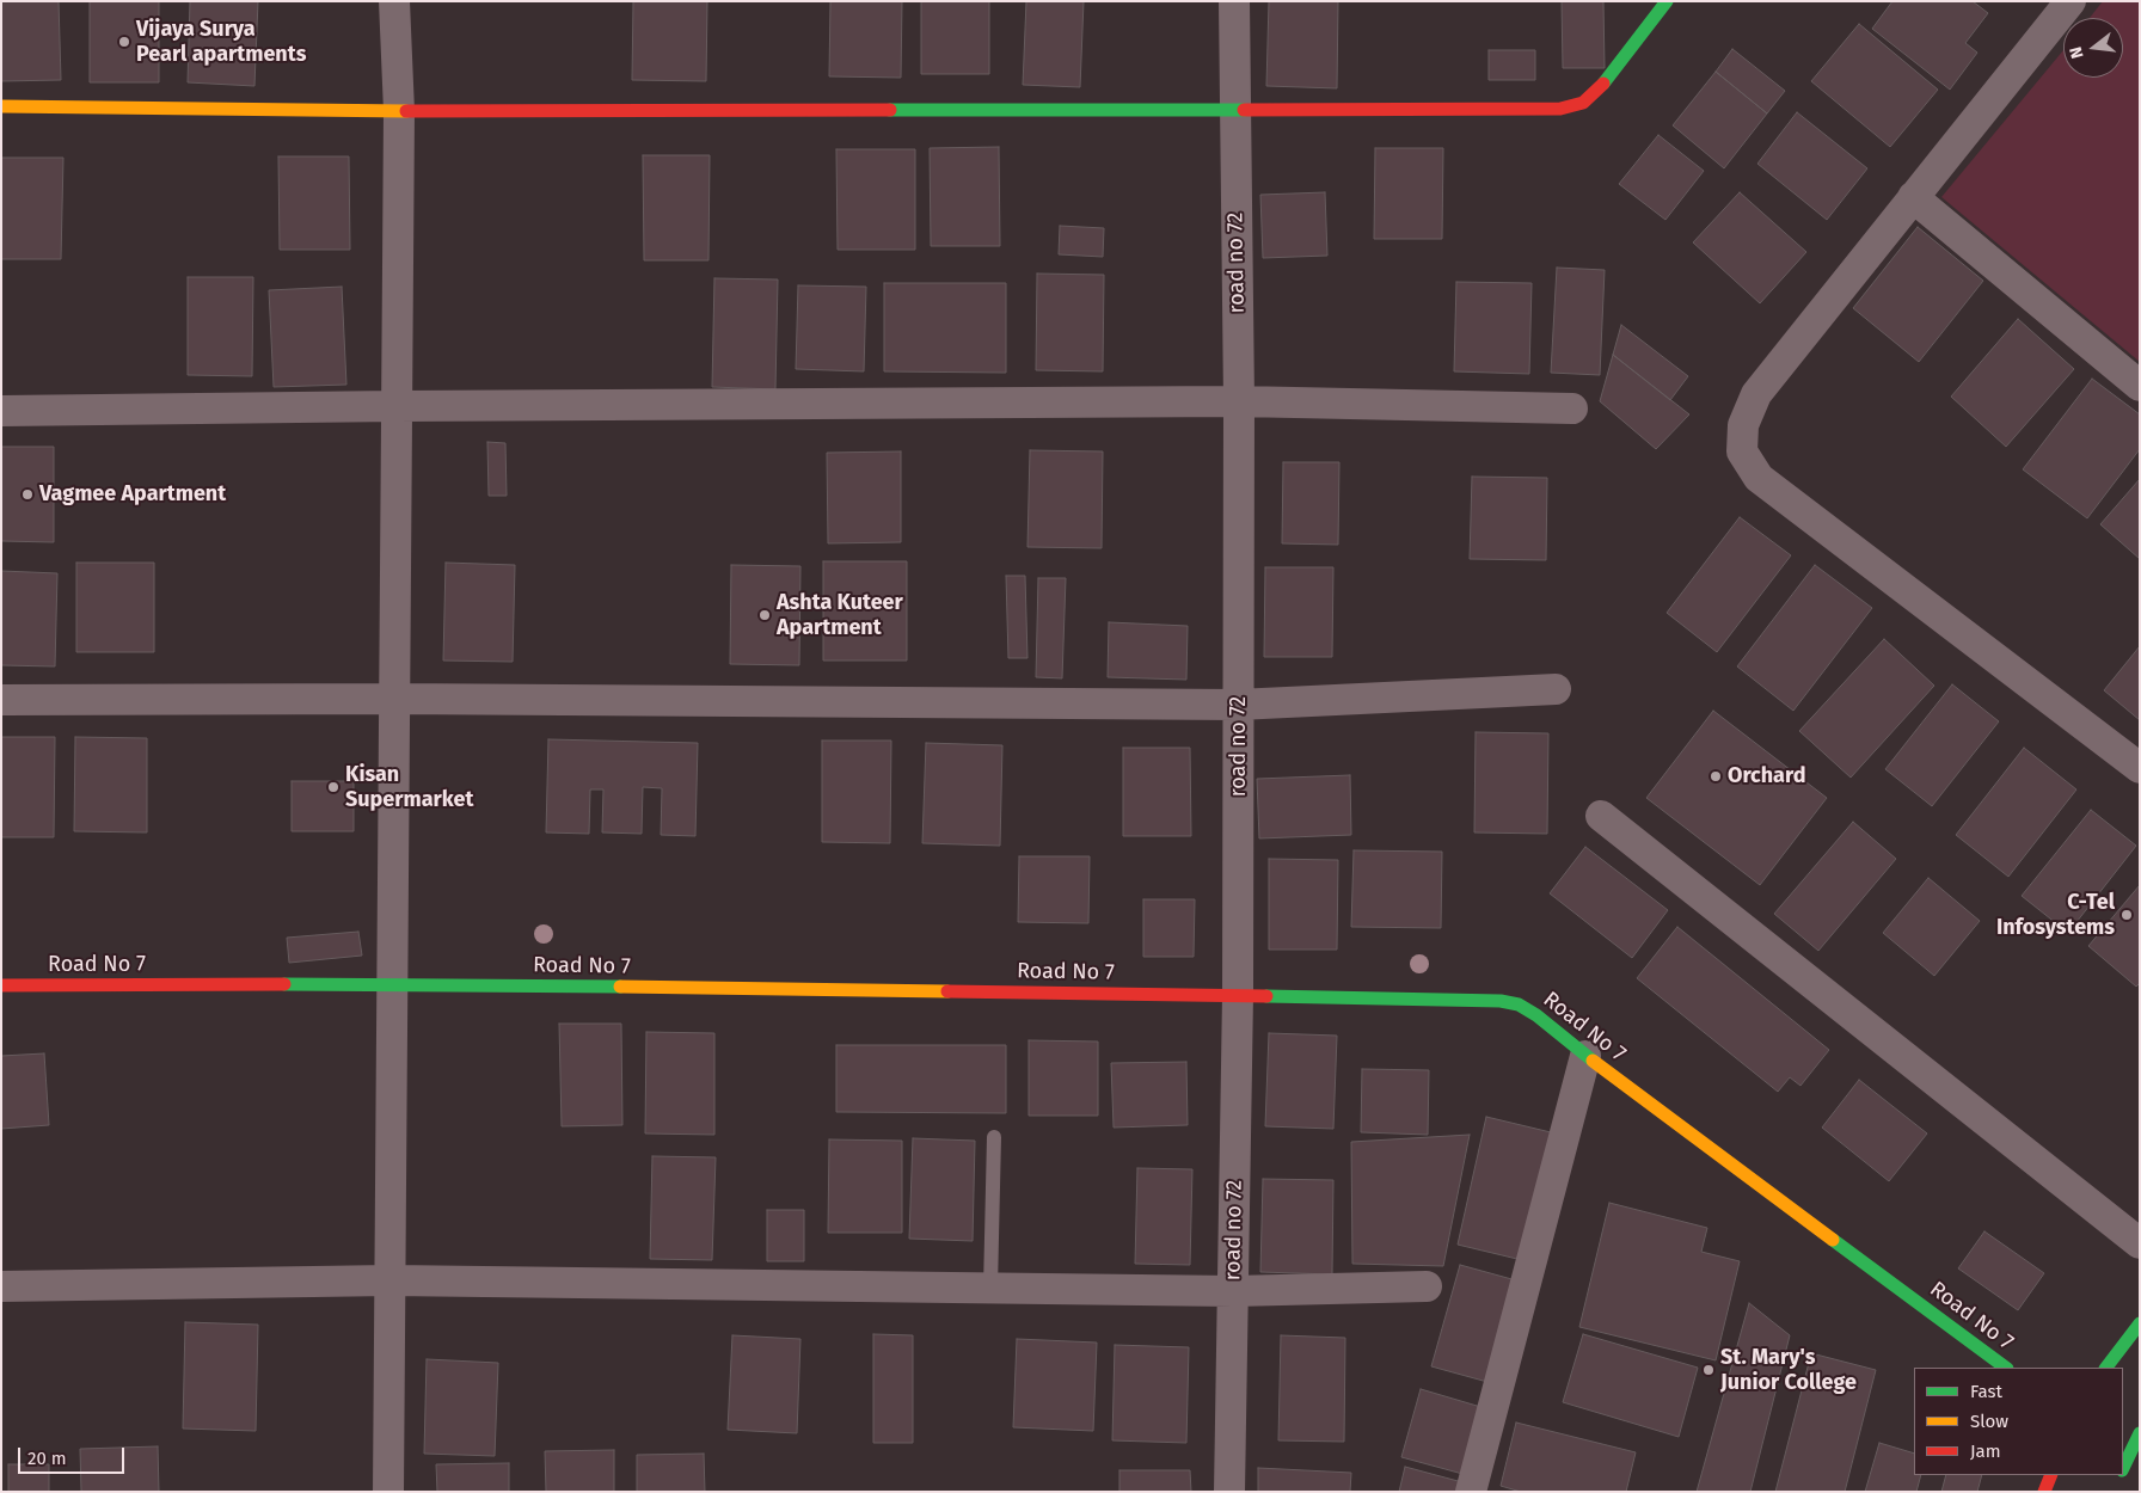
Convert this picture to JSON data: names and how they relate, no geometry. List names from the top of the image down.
{
  "streets": {
    "street": ["road no 72", "Road No 7"]
  },
  "crossings": [
    ["road no 72", "Road No 7"]
  ],
  "places": [
    "Vijaya Surya Pearl apartments",
    "Vagmee Apartment",
    "Ashta Kuteer Apartment",
    "Orchard",
    "Kisan Supermarket",
    "C-Tel Infosystems",
    "St. Mary's Junior College"
  ],
  "legend": ["Fast", "Slow", "Jam"],
  "scale_bar": "20 m",
  "north": "left"
}
